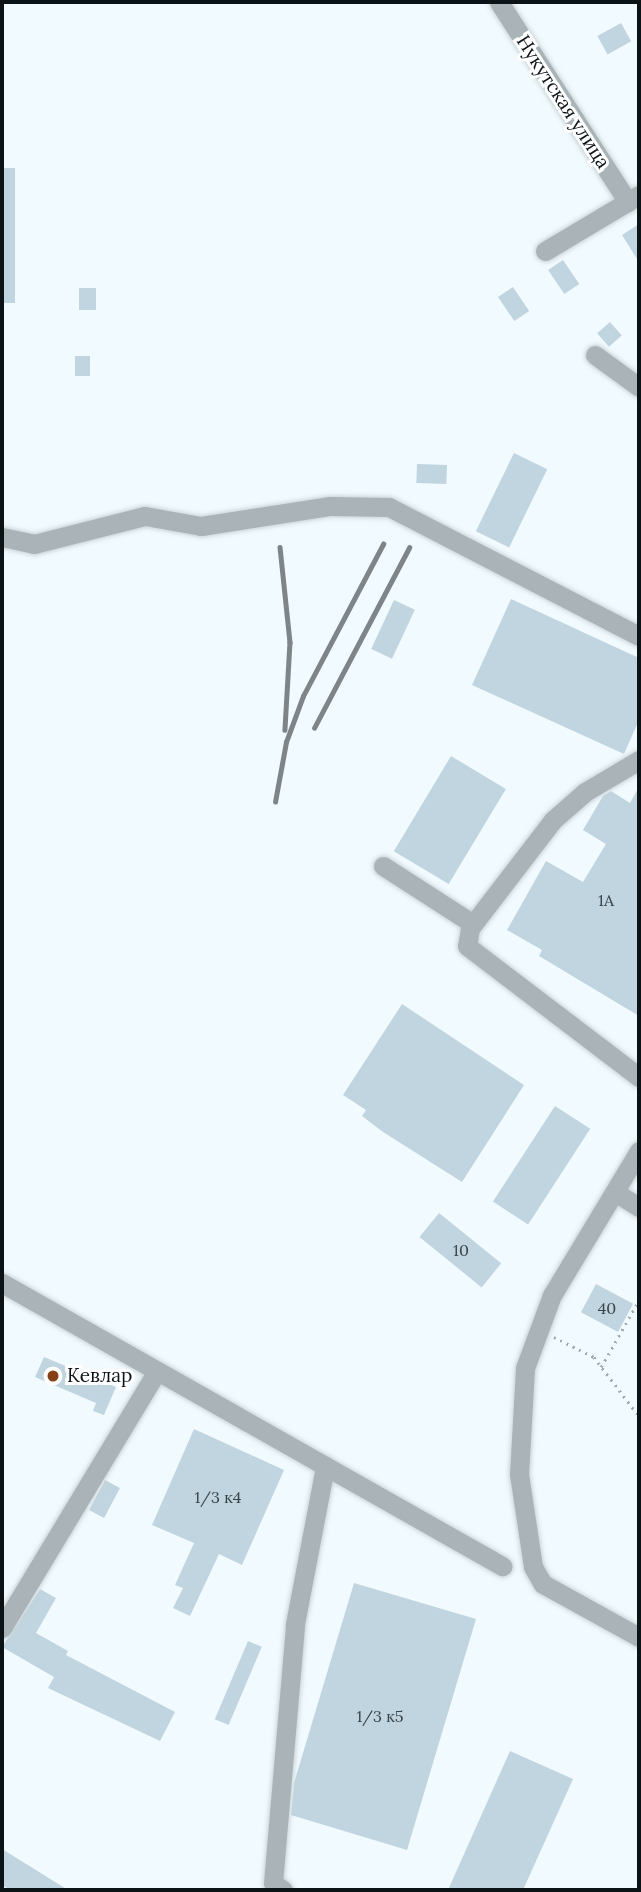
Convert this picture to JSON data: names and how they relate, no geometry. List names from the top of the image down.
{
  "streets": {
    "street": ["Нукутская улица"]
  },
  "places": ["Кевлар"],
  "house_numbers": [
    "1А",
    "10",
    "40",
    "1/3 к4",
    "1/3 к5"
  ]
}
